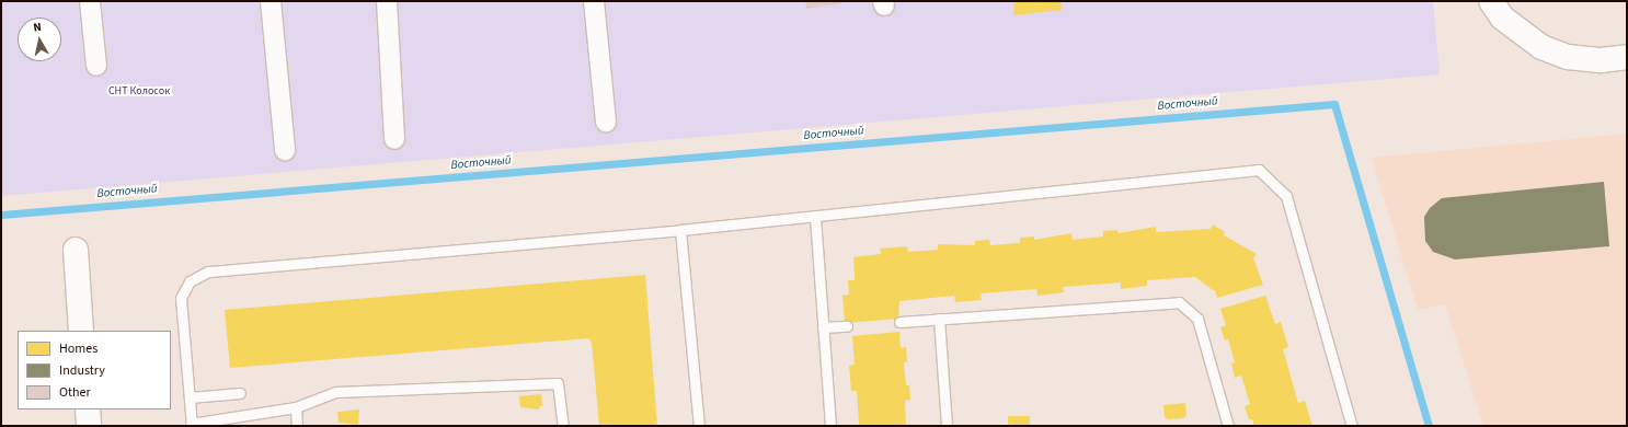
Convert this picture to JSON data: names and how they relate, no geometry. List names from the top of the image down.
{
  "water": ["Восточный"],
  "parks": ["СНТ Колосок"],
  "legend": ["Homes", "Industry", "Other"],
  "north": "top"
}
